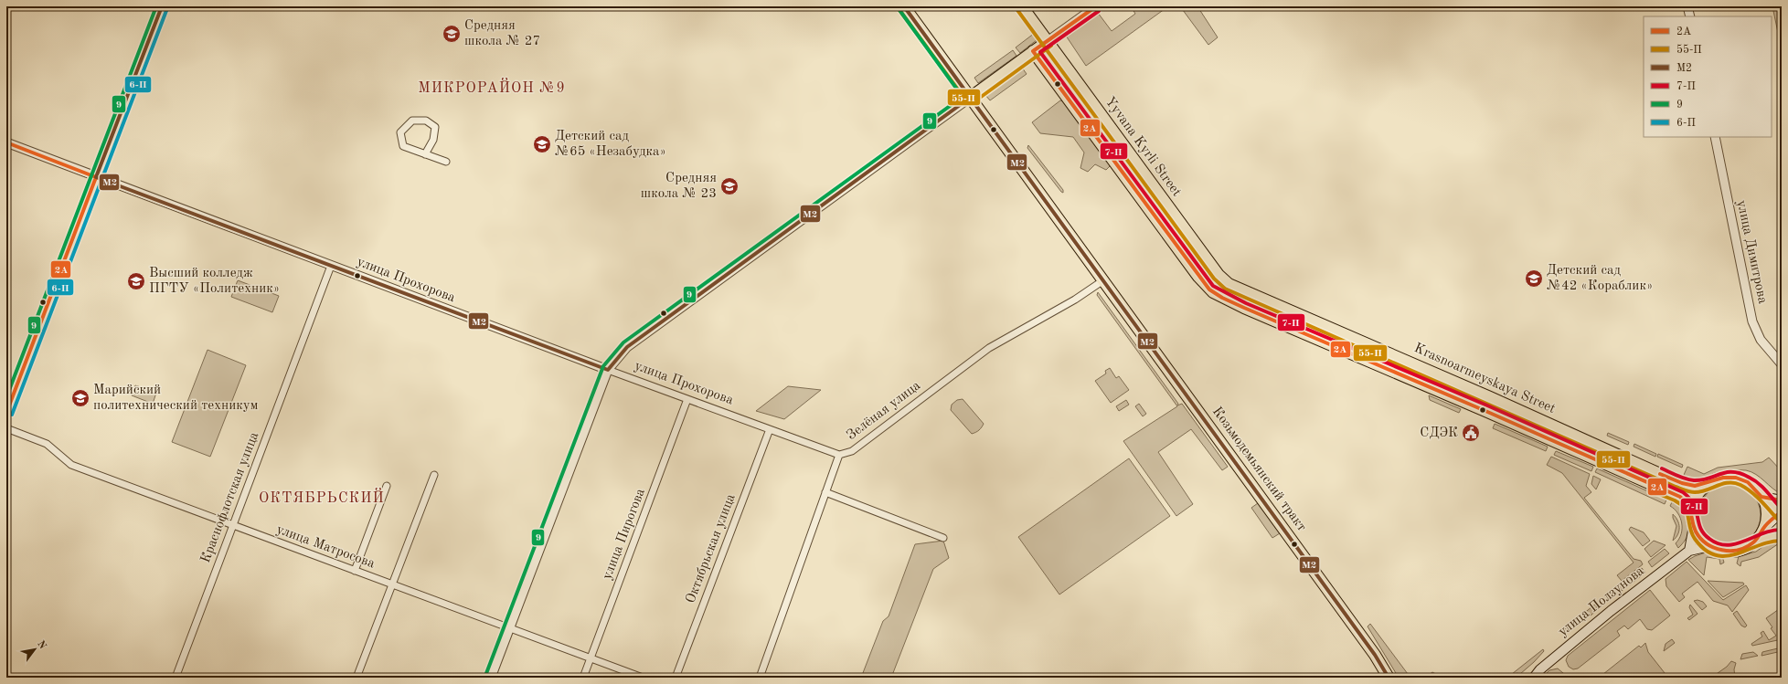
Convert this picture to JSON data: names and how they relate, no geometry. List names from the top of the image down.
{
  "streets": {
    "main road": [
      "Yyvana Kyrli Street",
      "Krasnoarmeyskaya Street",
      "Козьмодемьянский тракт",
      "улица Ползунова"
    ],
    "street": [
      "улица Димитрова",
      "улица Прохорова",
      "Зелёная улица",
      "Краснофлотская улица",
      "улица Пирогова",
      "улица Матросова",
      "Октябрьская улица"
    ]
  },
  "crossings": [
    ["Yyvana Kyrli Street", "Krasnoarmeyskaya Street"],
    ["улица Прохорова", "Зелёная улица"],
    ["улица Прохорова", "Краснофлотская улица"],
    ["улица Прохорова", "улица Пирогова"],
    ["улица Прохорова", "Октябрьская улица"],
    ["Krasnoarmeyskaya Street", "улица Ползунова"],
    ["Зелёная улица", "Козьмодемьянский тракт"],
    ["Краснофлотская улица", "улица Матросова"],
    ["улица Пирогова", "улица Матросова"]
  ],
  "districts": ["МИКРОРАЙОН №9", "ОКТЯБРЬСКИЙ"],
  "places": {
    "school or university": [
      "Средняя школа № 27",
      "Детский сад №65 «Незабудка»",
      "Средняя школа № 23",
      "Детский сад №42 «Кораблик»",
      "Высший колледж ПГТУ «Политехник»",
      "Марийский политехнический техникум"
    ],
    "public building": ["СДЭК"]
  },
  "lines": [
    "transit line 2А",
    "transit line М2",
    "transit line 9",
    "transit line 6-П",
    "transit line 55-П",
    "transit line 7-П"
  ],
  "legend": [
    "2А",
    "55-П",
    "М2",
    "7-П",
    "9",
    "6-П"
  ],
  "north": "top right"
}
